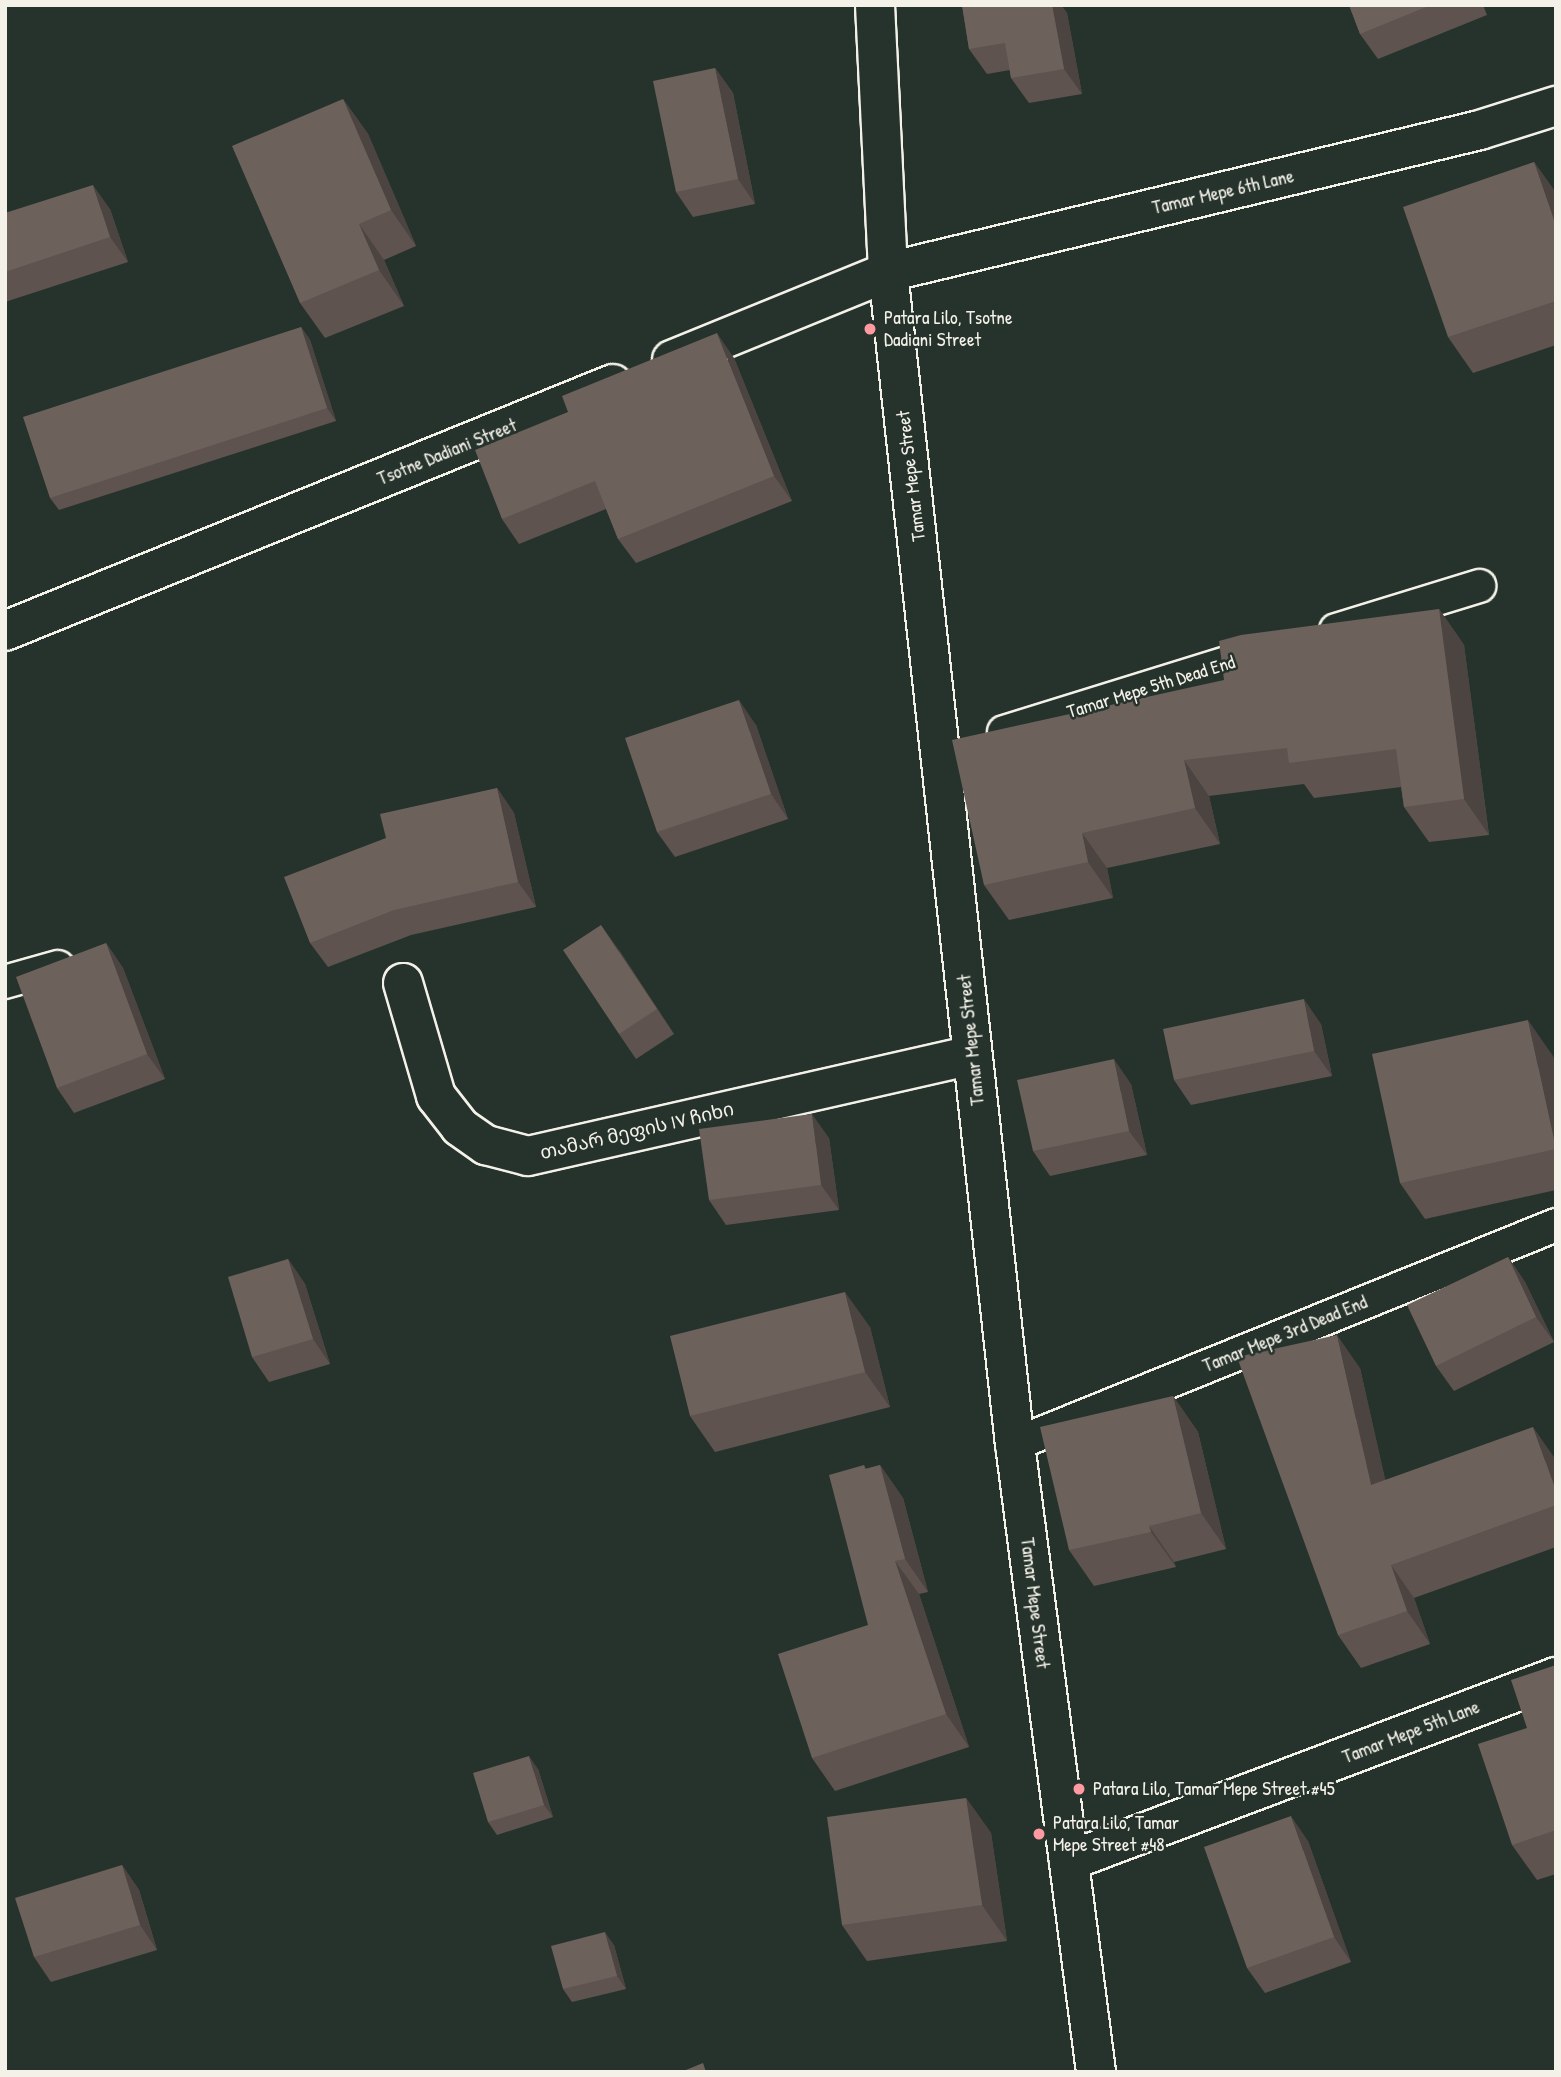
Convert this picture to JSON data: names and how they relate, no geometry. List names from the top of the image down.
{
  "streets": {
    "street": [
      "Tamar Mepe 6th Lane",
      "Tsotne Dadiani Street",
      "Tamar Mepe Street",
      "თამარ მეფის IV ჩიხი",
      "Tamar Mepe 5th Lane"
    ],
    "lane": ["Tamar Mepe 5th Dead End", "Tamar Mepe 3rd Dead End"]
  },
  "crossings": [
    ["Tamar Mepe 6th Lane", "Tsotne Dadiani Street"],
    ["Tamar Mepe 6th Lane", "Tamar Mepe Street"],
    ["Tsotne Dadiani Street", "Tamar Mepe Street"],
    ["Tamar Mepe Street", "Tamar Mepe 5th Dead End"],
    ["Tamar Mepe Street", "თამარ მეფის IV ჩიხი"],
    ["Tamar Mepe Street", "Tamar Mepe 3rd Dead End"],
    ["Tamar Mepe Street", "Tamar Mepe 5th Lane"]
  ],
  "places": ["Patara Lilo, Tsotne Dadiani Street", "Patara Lilo, Tamar Mepe Street #45", "Patara Lilo, Tamar Mepe Street #48"]
}
